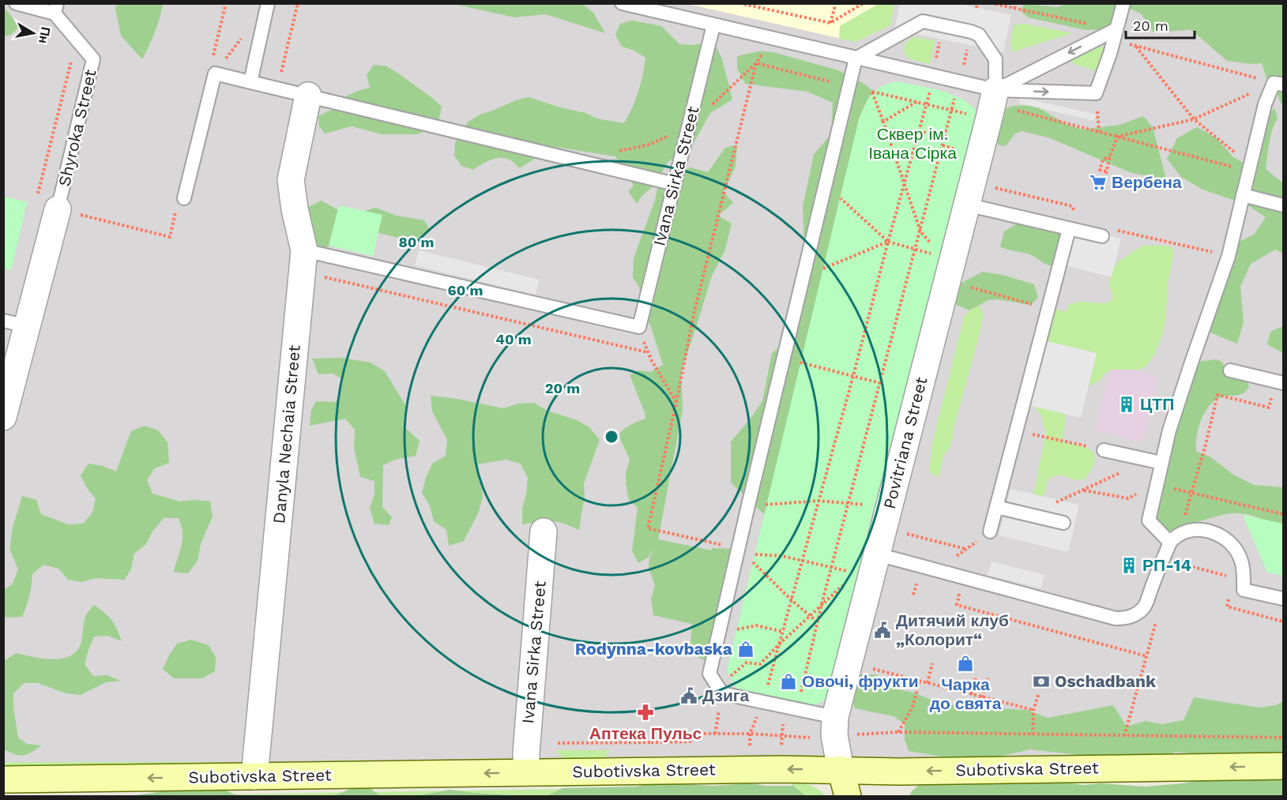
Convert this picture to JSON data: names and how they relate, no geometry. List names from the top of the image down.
{
  "streets": {
    "street": [
      "Ivana Sirka Street",
      "Danyla Nechaia Street",
      "Povitriana Street",
      "Subotivska Street"
    ],
    "lane": ["Shyroka Street"]
  },
  "crossings": [
    ["Ivana Sirka Street", "Danyla Nechaia Street"],
    ["Ivana Sirka Street", "Subotivska Street"],
    ["Danyla Nechaia Street", "Subotivska Street"],
    ["Povitriana Street", "Subotivska Street"]
  ],
  "one_way": ["Subotivska Street"],
  "parks": ["Сквер ім. Івана Сірка"],
  "places": {
    "supermarket": ["Вербена"],
    "building": ["ЦТП", "РП-14"],
    "public building": ["Дитячий клуб „Колорит“", "Дзига"],
    "shop": ["Rodynna-kovbaska", "Чарка до свята", "Овочі, фрукти"],
    "bank": ["Oschadbank"],
    "pharmacy": ["Аптека Пульс"]
  },
  "scale_bar": "20 m",
  "north": "right",
  "rings": [
    "80 m",
    "60 m",
    "40 m",
    "20 m"
  ]
}
